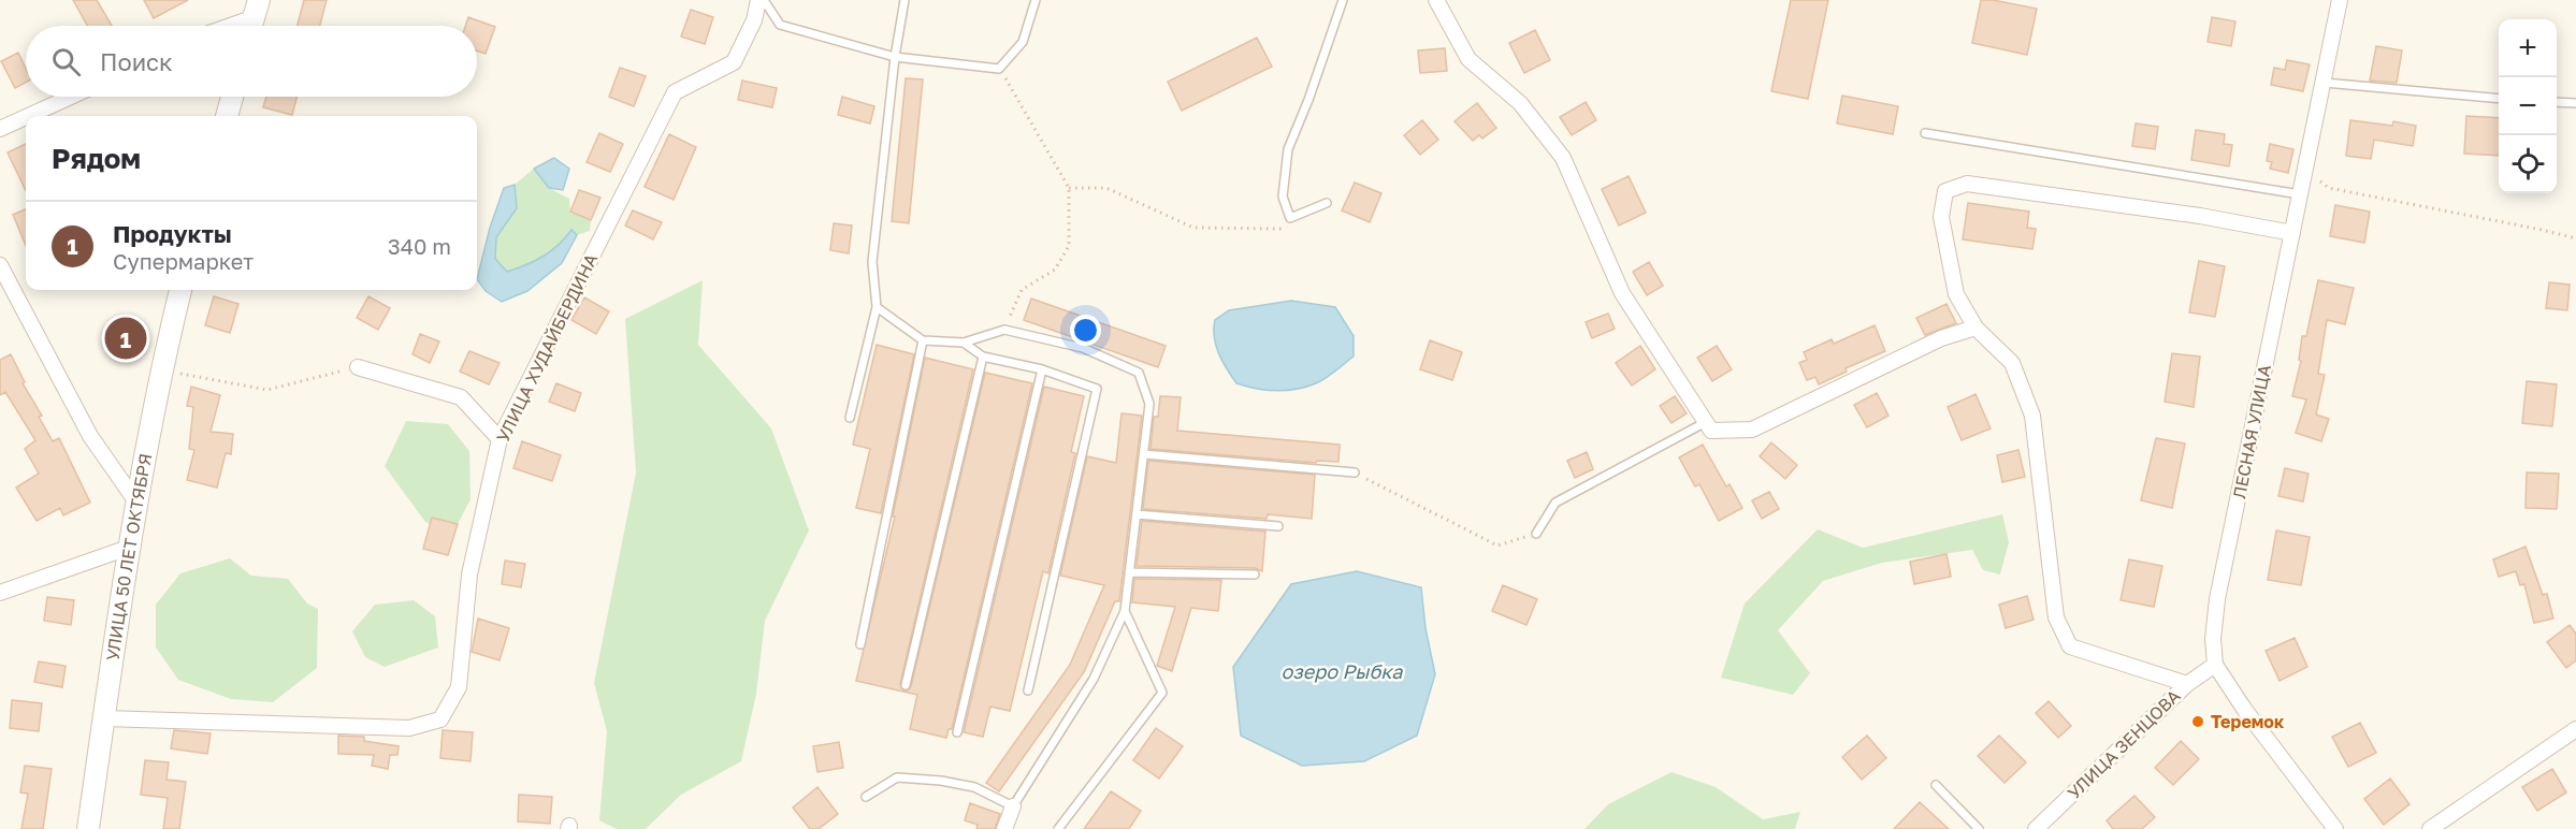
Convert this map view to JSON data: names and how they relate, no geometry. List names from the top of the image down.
{
  "streets": {
    "main road": ["УЛИЦА 50 ЛЕТ ОКТЯБРЯ"],
    "street": ["УЛИЦА ХУДАЙБЕРДИНА", "ЛЕСНАЯ УЛИЦА", "УЛИЦА ЗЕНЦОВА"]
  },
  "crossings": [
    ["УЛИЦА ХУДАЙБЕРДИНА", "УЛИЦА 50 ЛЕТ ОКТЯБРЯ"],
    ["ЛЕСНАЯ УЛИЦА", "УЛИЦА ЗЕНЦОВА"]
  ],
  "water": ["озеро Рыбка"],
  "places": ["Теремок"],
  "page": {
    "map_buttons": ["+", "−"],
    "search": "Поиск",
    "heading": "Рядом",
    "list": [
      {
        "mark": "1",
        "name": "Продукты",
        "note": "Супермаркет",
        "value": "340 m"
      }
    ],
    "pins": "1"
  }
}
